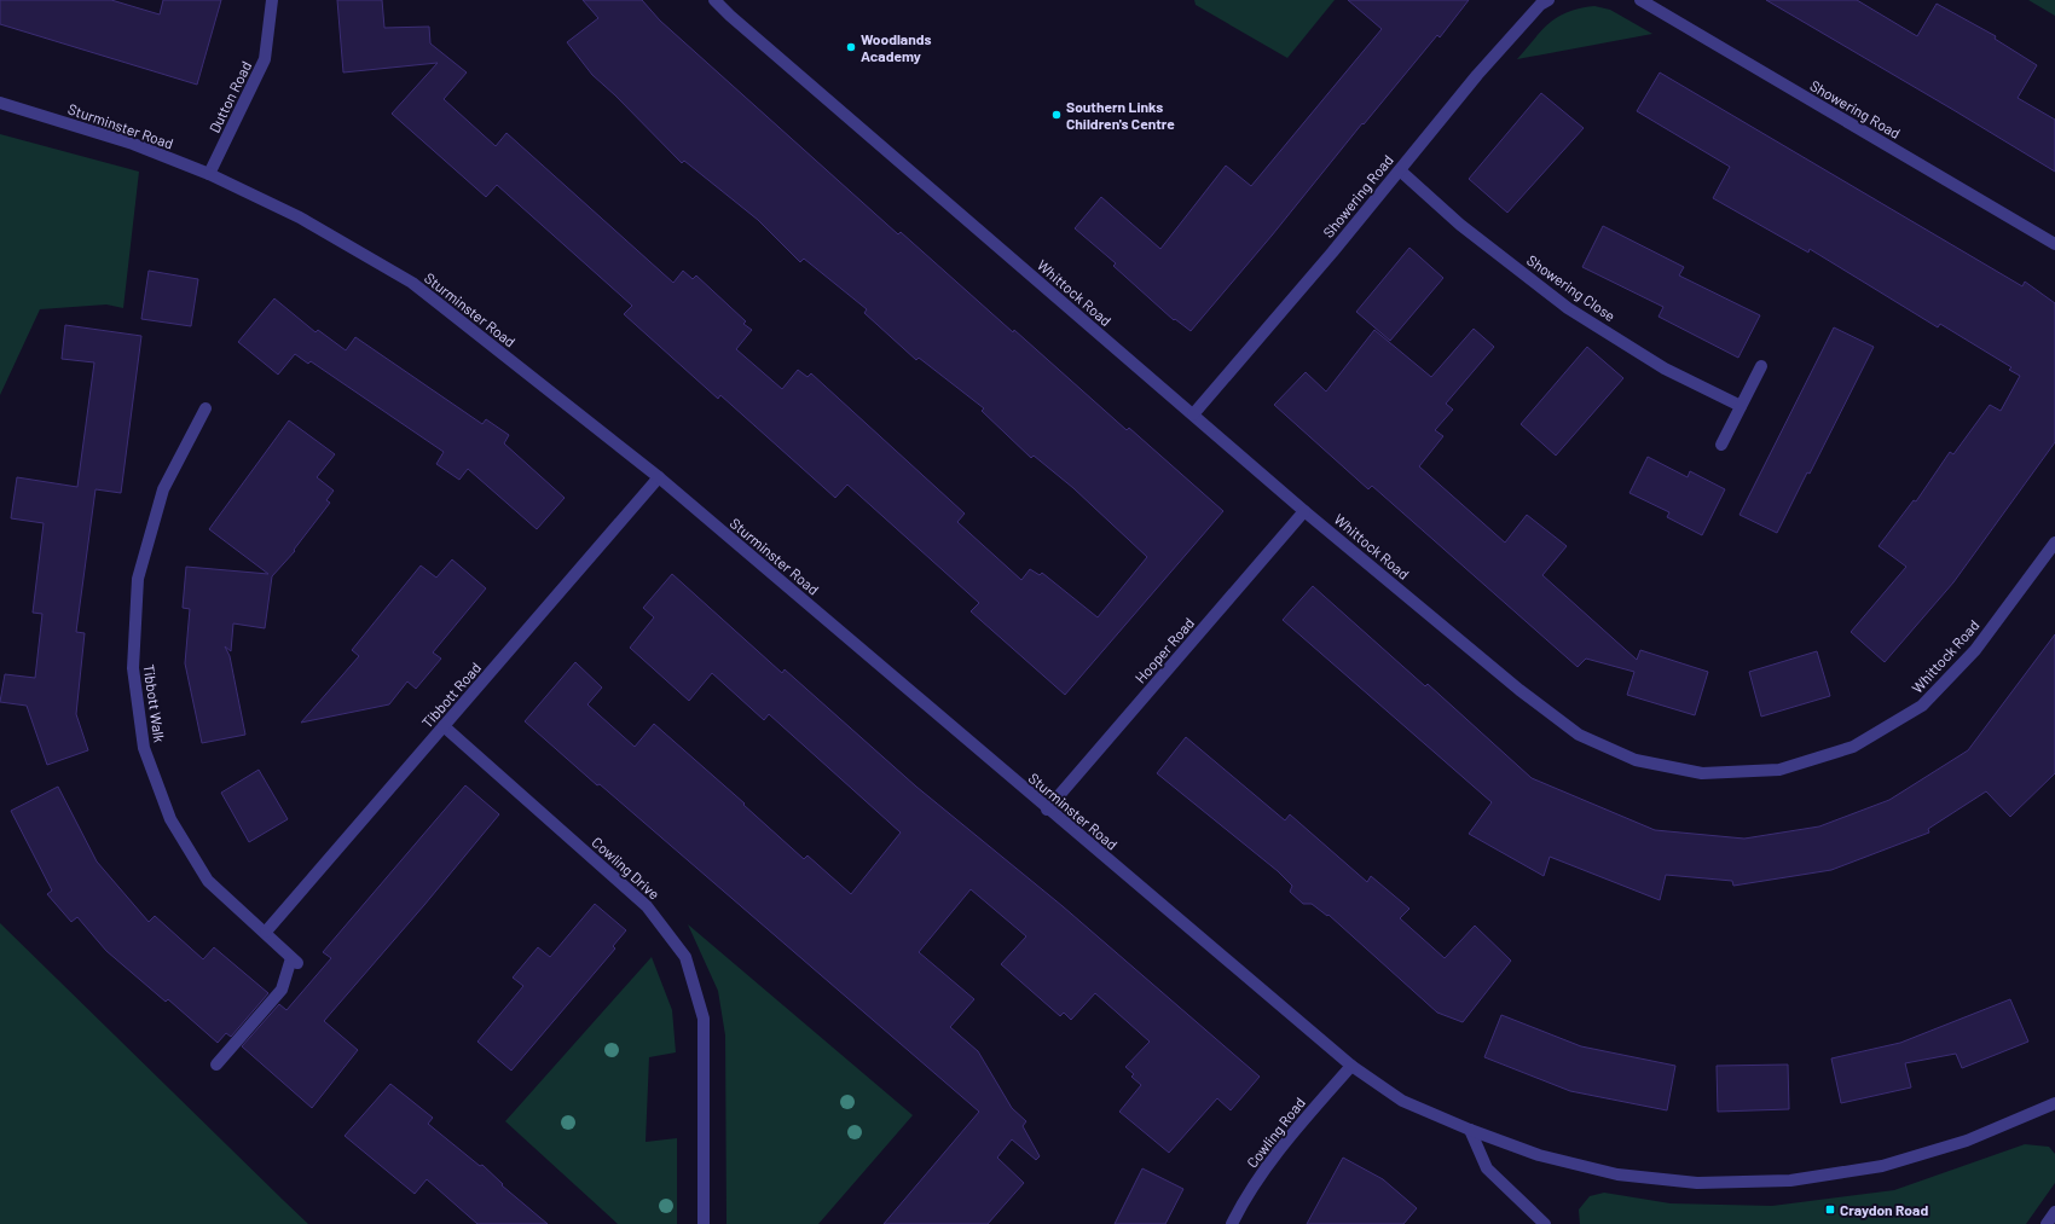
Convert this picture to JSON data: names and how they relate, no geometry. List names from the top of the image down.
{
  "streets": {
    "street": [
      "Dutton Road",
      "Showering Road",
      "Sturminster Road",
      "Showering Close",
      "Whittock Road",
      "Hooper Road",
      "Tibbott Road",
      "Tibbott Walk",
      "Cowling Drive",
      "Cowling Road"
    ]
  },
  "crossings": [
    ["Dutton Road", "Sturminster Road"],
    ["Showering Road", "Showering Close"],
    ["Showering Road", "Whittock Road"],
    ["Sturminster Road", "Hooper Road"],
    ["Sturminster Road", "Tibbott Road"],
    ["Sturminster Road", "Cowling Road"],
    ["Whittock Road", "Hooper Road"],
    ["Tibbott Road", "Tibbott Walk"],
    ["Tibbott Road", "Cowling Drive"]
  ],
  "places": {
    "other": ["Woodlands Academy", "Southern Links Children's Centre"],
    "transit": ["Craydon Road"]
  }
}
